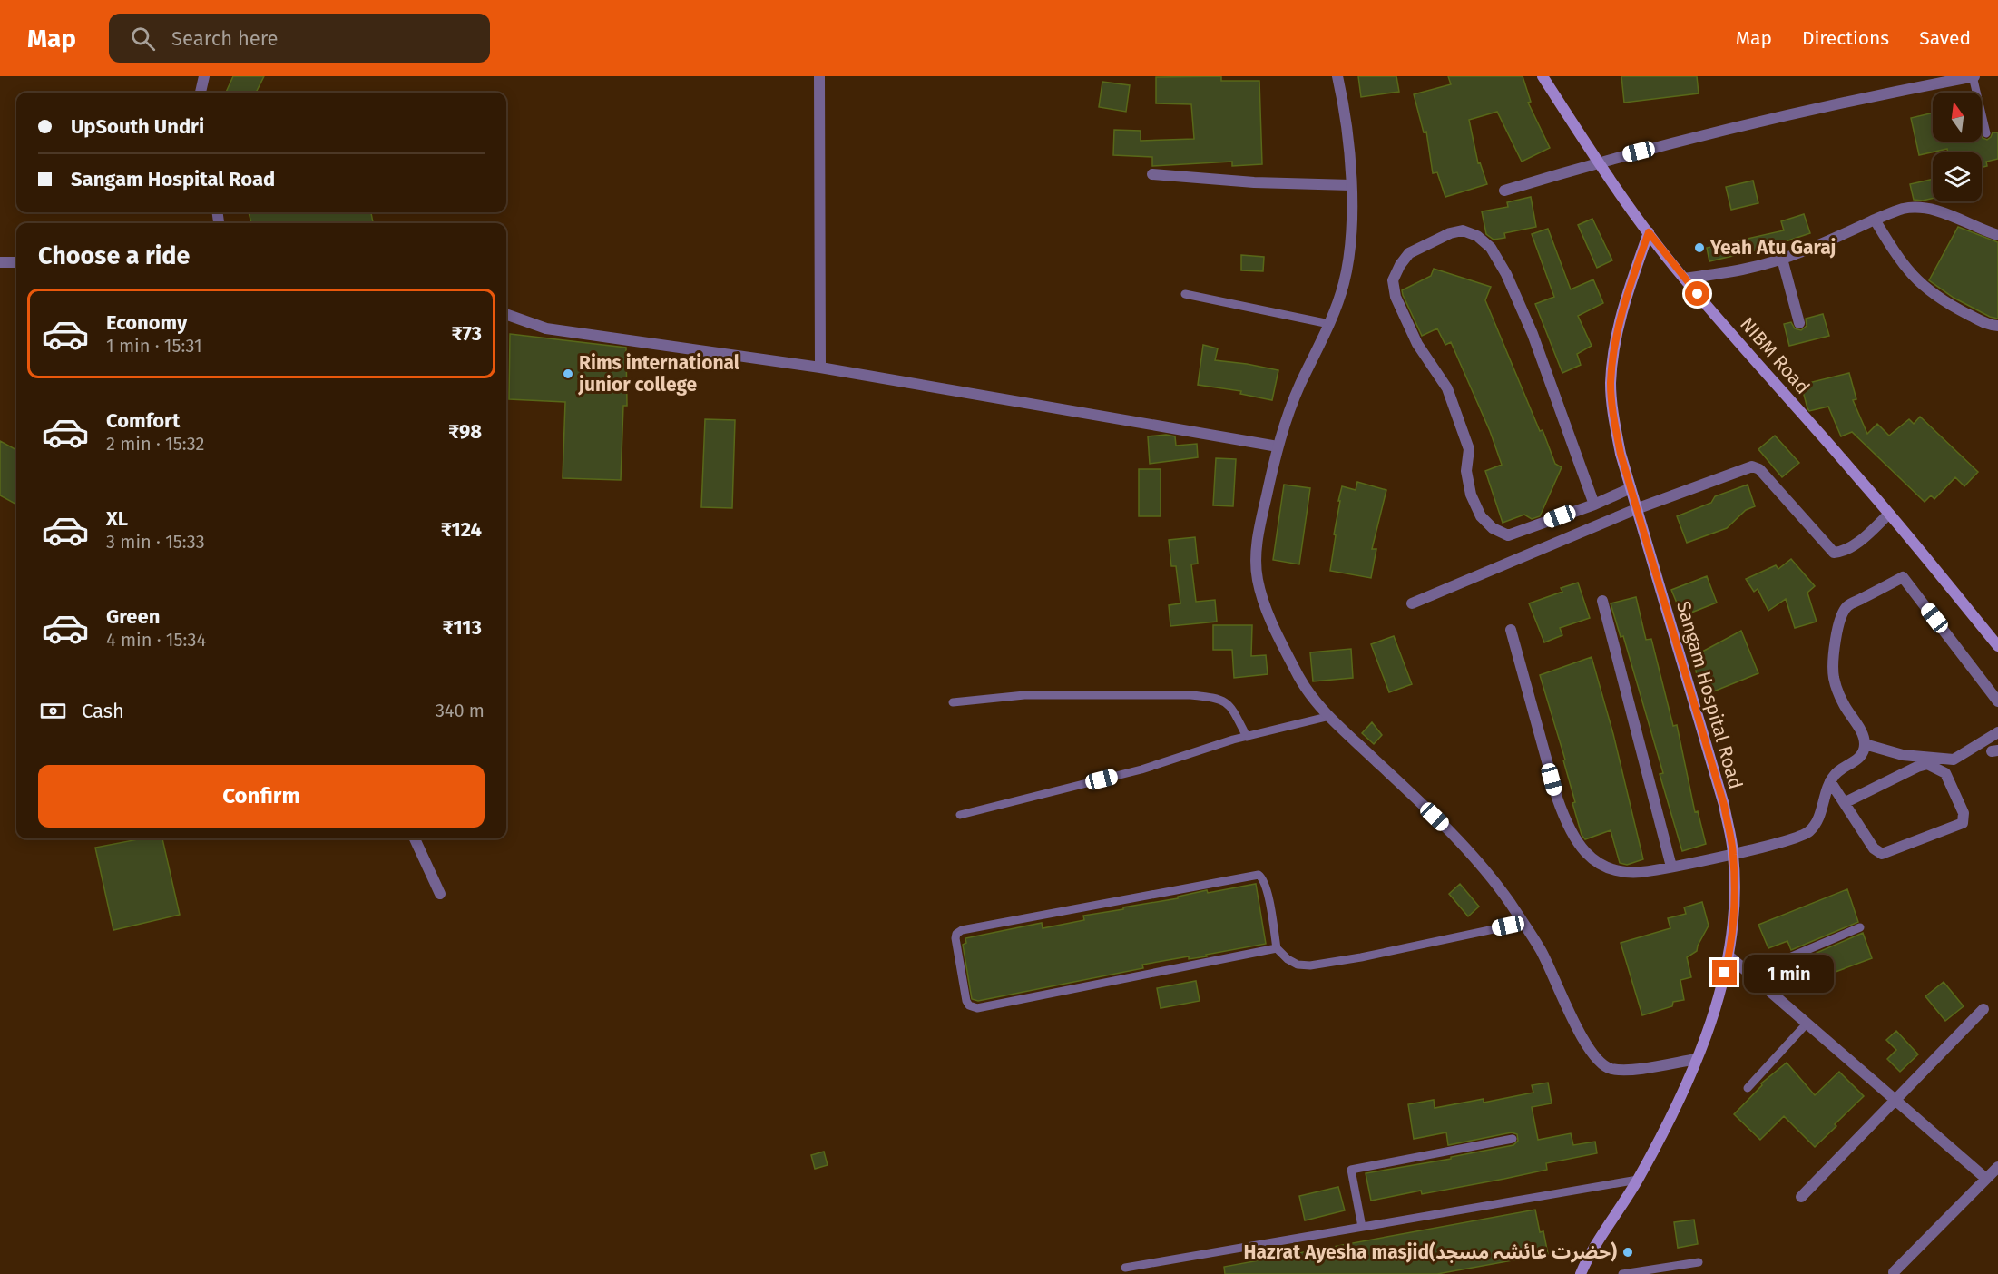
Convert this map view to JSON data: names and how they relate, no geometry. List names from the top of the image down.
{
  "streets": {
    "main road": ["NIBM Road", "Sangam Hospital Road"]
  },
  "crossings": [
    ["NIBM Road", "Sangam Hospital Road"]
  ],
  "places": ["Yeah Atu Garaj", "Rims international junior college", "Hazrat Ayesha masjid(حضرت عائشہ مسجد)"],
  "north": "top",
  "page": {
    "header": "Map",
    "search": "Search here",
    "nav": ["Map", "Directions", "Saved"],
    "banner": ["UpSouth Undri", "Sangam Hospital Road"],
    "heading": "Choose a ride",
    "list": [
      {
        "name": "Economy",
        "note": "1 min · 15:31",
        "value": "₹73"
      },
      {
        "name": "Comfort",
        "note": "2 min · 15:32",
        "value": "₹98"
      },
      {
        "name": "XL",
        "note": "3 min · 15:33",
        "value": "₹124"
      },
      {
        "name": "Green",
        "note": "4 min · 15:34",
        "value": "₹113"
      }
    ],
    "pay": ["Cash", "340 m"],
    "buttons": "Confirm",
    "bubble": "1 min"
  }
}
